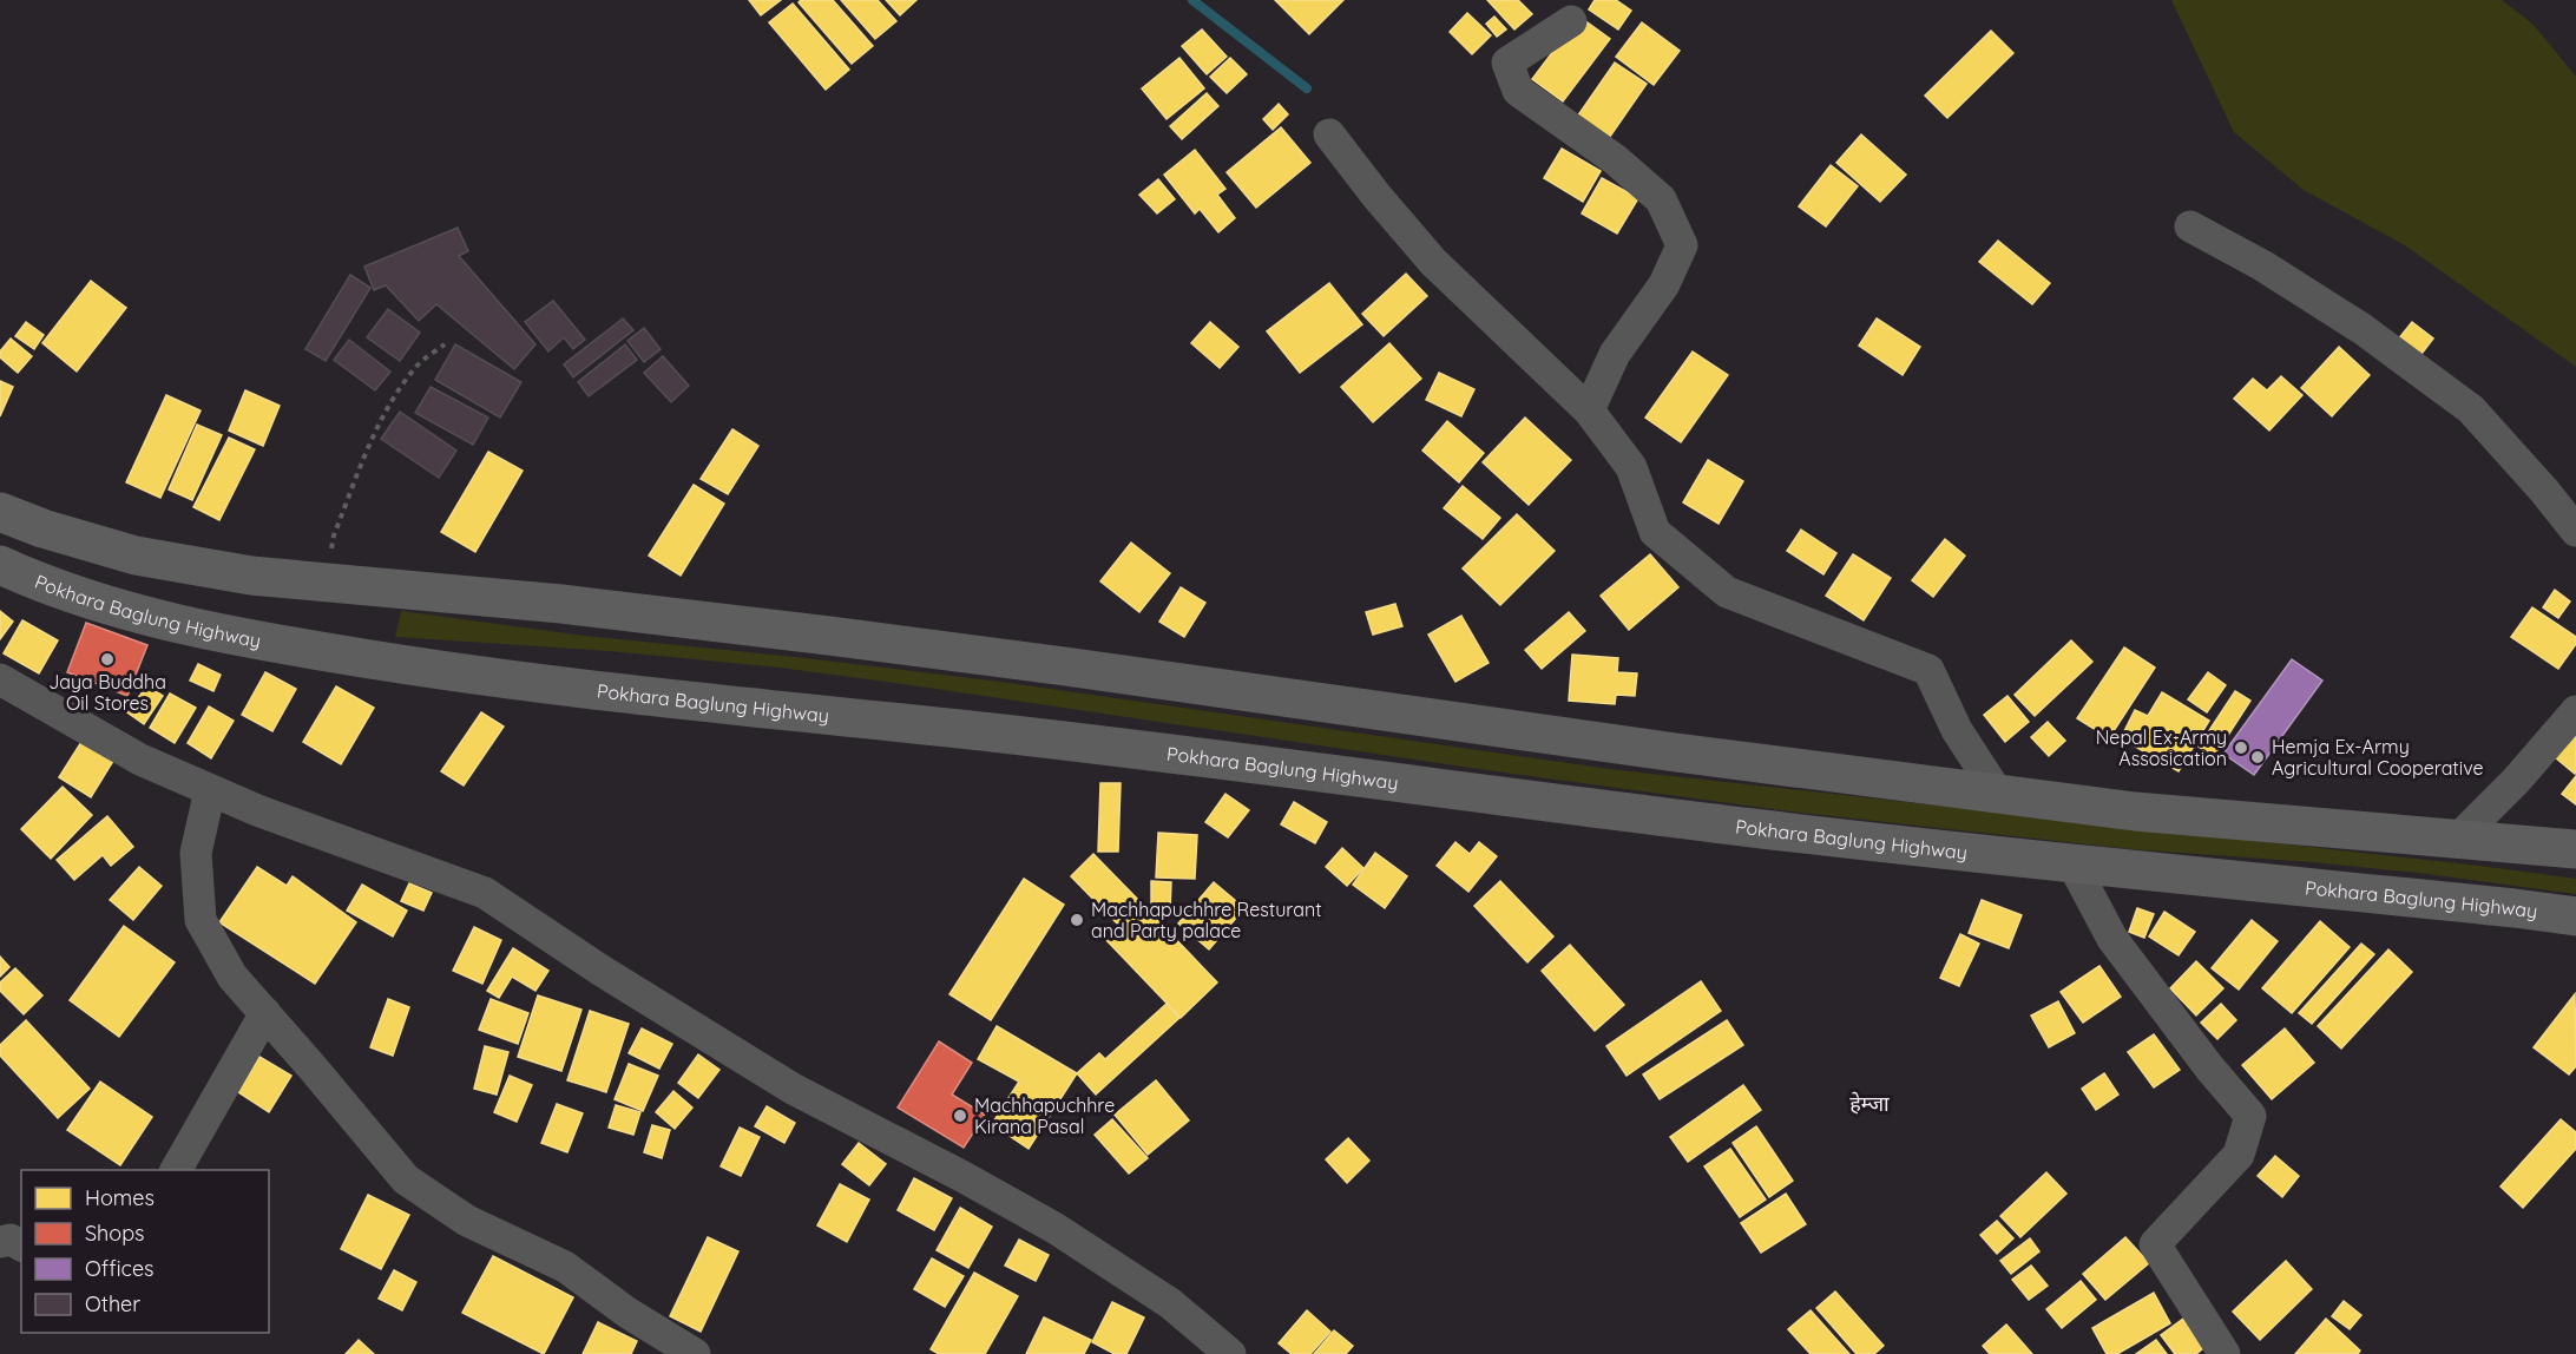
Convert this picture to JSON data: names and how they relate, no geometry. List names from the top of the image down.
{
  "streets": {
    "highway": ["Pokhara Baglung Highway"]
  },
  "districts": ["हेम्जा"],
  "places": [
    "Jaya Buddha Oil Stores",
    "Nepal Ex-Army Assosication",
    "Hemja Ex-Army Agricultural Cooperative",
    "Machhapuchhre Resturant and Party palace",
    "Machhapuchhre Kirana Pasal"
  ],
  "legend": [
    "Homes",
    "Shops",
    "Offices",
    "Other"
  ]
}
